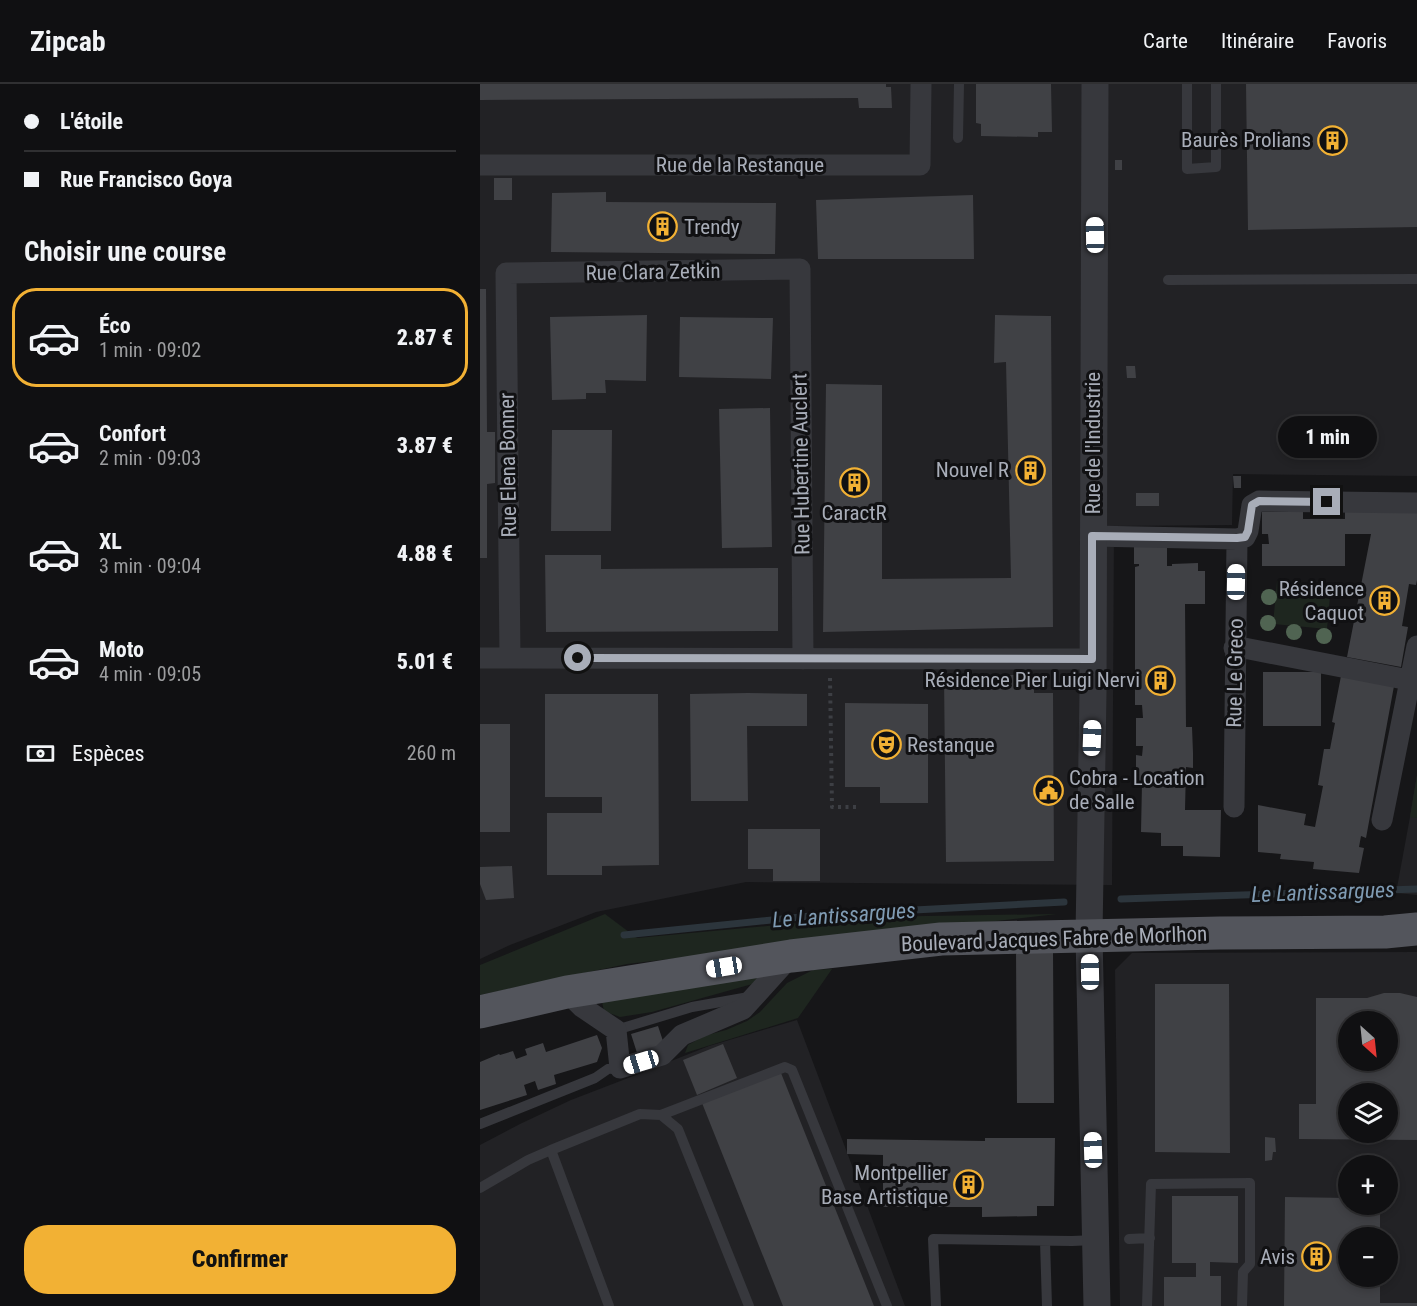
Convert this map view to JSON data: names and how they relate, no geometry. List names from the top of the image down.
{
  "streets": {
    "main road": ["Boulevard Jacques Fabre de Morlhon"],
    "street": [
      "Rue de la Restanque",
      "Rue Clara Zetkin",
      "Rue de l'Industrie",
      "Rue Hubertine Auclert",
      "Rue Elena Bonner",
      "Rue Le Greco"
    ]
  },
  "crossings": [
    ["Rue Clara Zetkin", "Rue Hubertine Auclert"],
    ["Rue Clara Zetkin", "Rue Elena Bonner"],
    ["Rue de l'Industrie", "Boulevard Jacques Fabre de Morlhon"]
  ],
  "water": ["Le Lantissargues"],
  "places": {
    "building": [
      "Baurès Prolians",
      "Trendy",
      "Nouvel R",
      "CaractR",
      "Résidence Caquot",
      "Résidence Pier Luigi Nervi",
      "Montpellier Base Artistique",
      "Avis"
    ],
    "theatre": ["Restanque"],
    "public building": ["Cobra - Location de Salle"]
  },
  "north": "bottom right",
  "page": {
    "header": "Zipcab",
    "nav": ["Carte", "Itinéraire", "Favoris"],
    "banner": ["L'étoile", "Rue Francisco Goya"],
    "heading": "Choisir une course",
    "list": [
      {
        "name": "Éco",
        "note": "1 min · 09:02",
        "value": "2.87 €"
      },
      {
        "name": "Confort",
        "note": "2 min · 09:03",
        "value": "3.87 €"
      },
      {
        "name": "XL",
        "note": "3 min · 09:04",
        "value": "4.88 €"
      },
      {
        "name": "Moto",
        "note": "4 min · 09:05",
        "value": "5.01 €"
      }
    ],
    "bubble": "1 min",
    "pay": ["Espèces", "260 m"],
    "map_buttons": ["+", "−"],
    "buttons": "Confirmer"
  }
}
